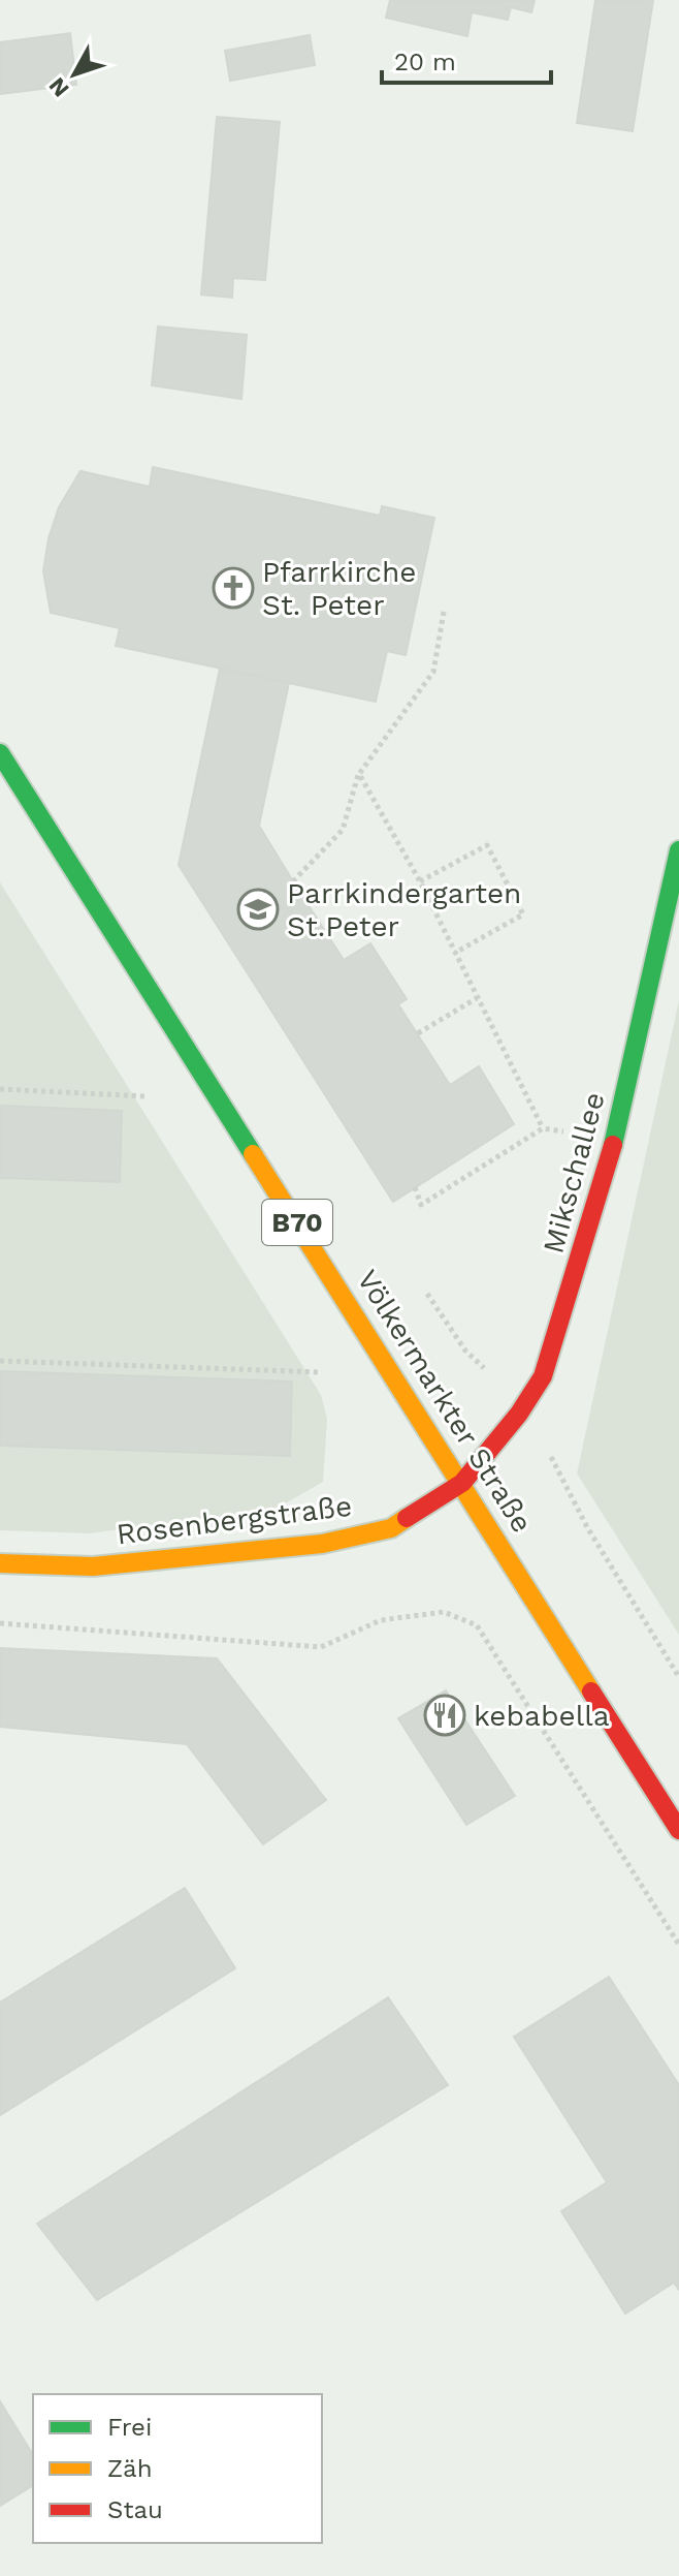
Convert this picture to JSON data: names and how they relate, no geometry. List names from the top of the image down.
{
  "streets": {
    "main road": [
      "Mikschallee",
      "B70",
      "Völkermarkter Straße",
      "Rosenbergstraße"
    ]
  },
  "crossings": [
    ["Mikschallee", "Völkermarkter Straße"],
    ["Mikschallee", "Rosenbergstraße"],
    ["Völkermarkter Straße", "Rosenbergstraße"]
  ],
  "places": {
    "church": ["Pfarrkirche St. Peter"],
    "school or university": ["Parrkindergarten St.Peter"],
    "restaurant": ["kebabella"]
  },
  "legend": ["Frei", "Zäh", "Stau"],
  "scale_bar": "20 m",
  "north": "bottom left"
}
